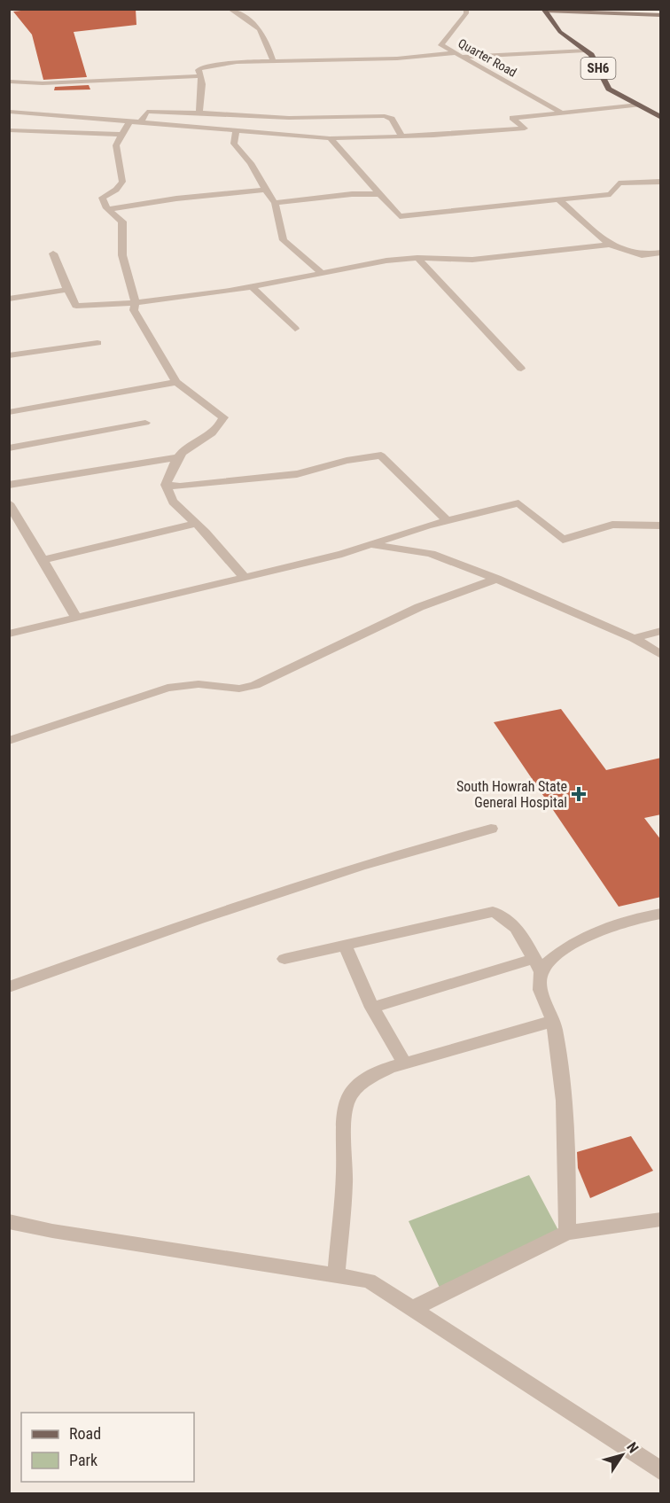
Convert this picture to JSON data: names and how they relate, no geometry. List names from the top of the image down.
{
  "streets": {
    "main road": ["SH6"],
    "street": ["Quarter Road"]
  },
  "places": {
    "health": ["South Howrah State General Hospital"]
  },
  "legend": ["Road", "Park"],
  "north": "top right"
}
